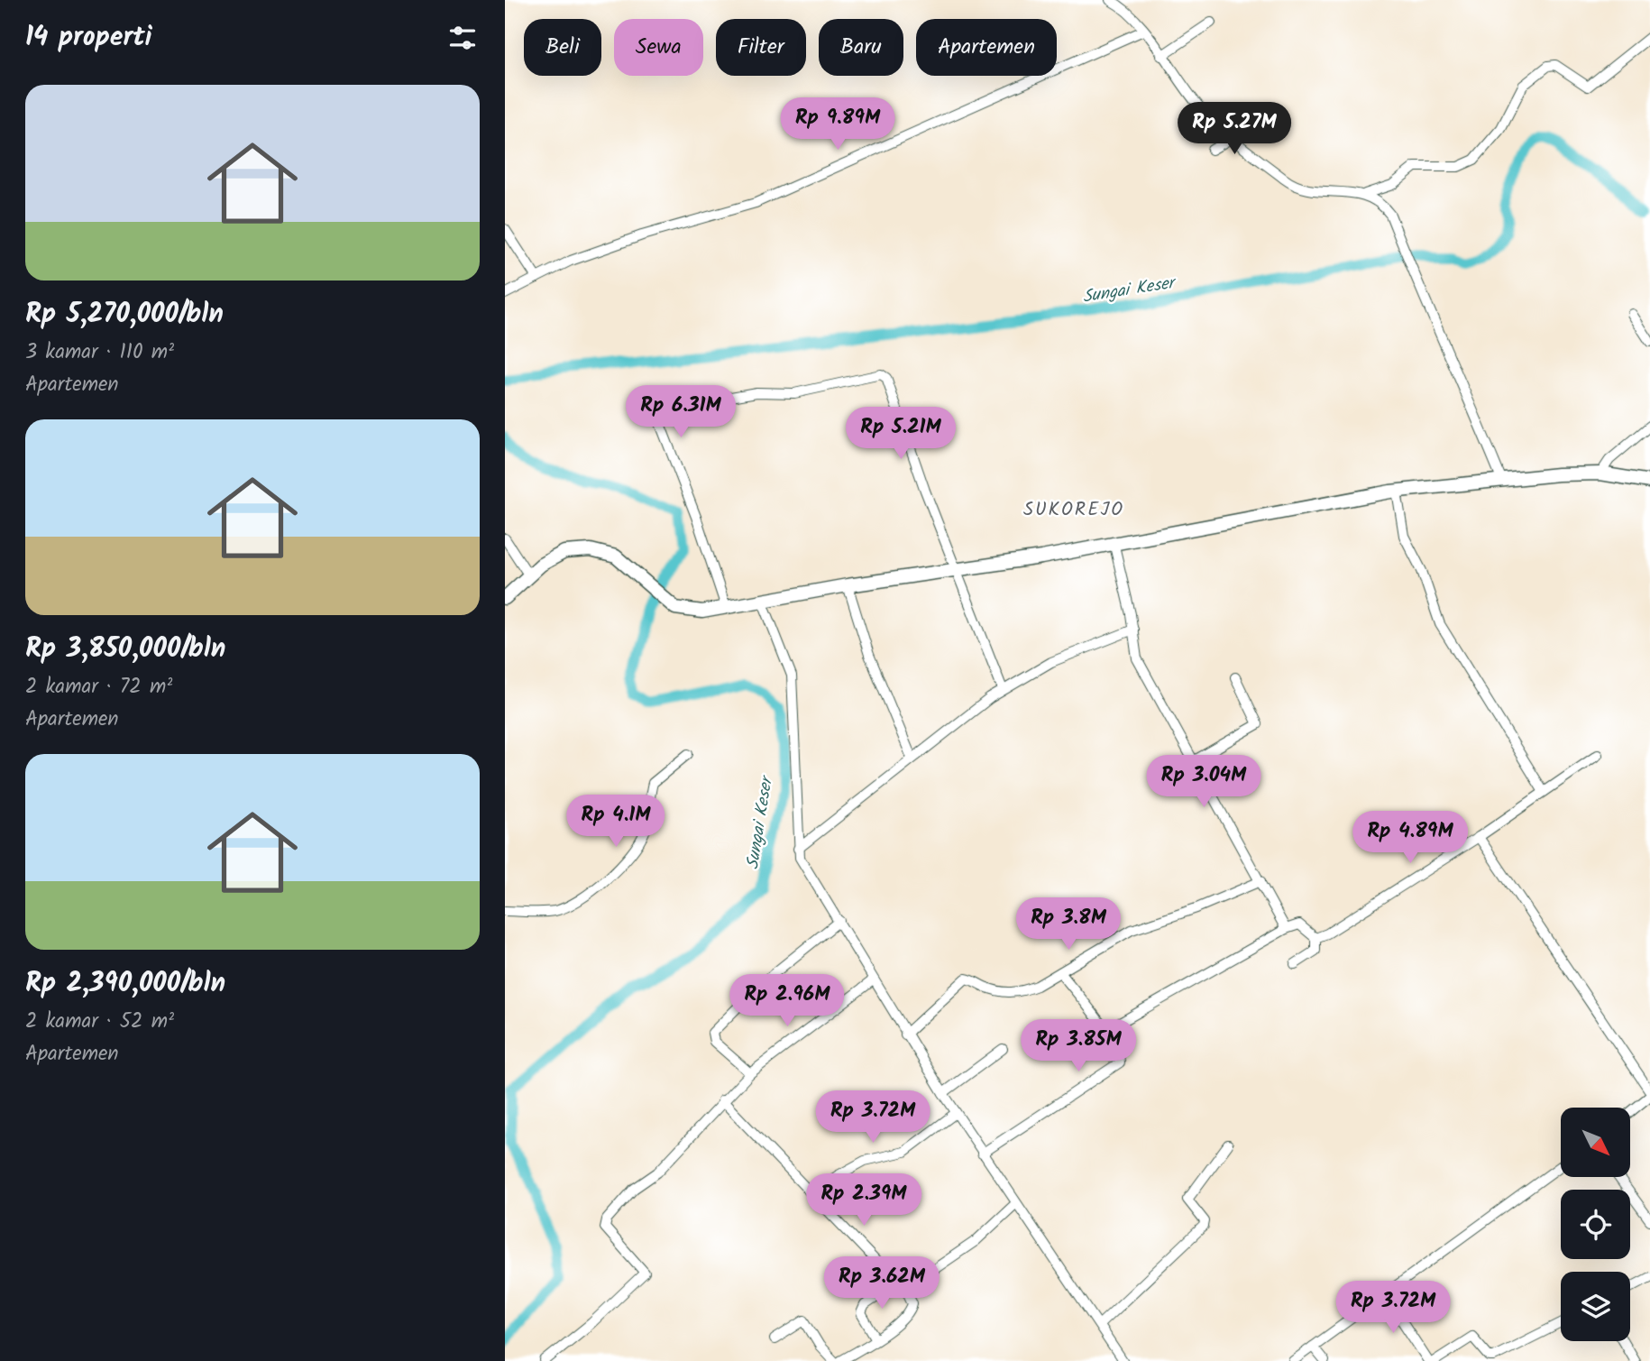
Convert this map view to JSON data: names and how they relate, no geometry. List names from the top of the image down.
{
  "districts": ["SUKOREJO"],
  "water": ["Sungai Keser"],
  "north": "bottom right",
  "page": {
    "heading": "14 properti",
    "chip": [
      "Beli",
      "Sewa",
      "Filter",
      "Baru",
      "Apartemen"
    ],
    "list": [
      {
        "name": "Rp 5,270,000/bln",
        "note": "3 kamar · 110 m² · Apartemen"
      },
      {
        "name": "Rp 3,850,000/bln",
        "note": "2 kamar · 72 m² · Apartemen"
      },
      {
        "name": "Rp 2,390,000/bln",
        "note": "2 kamar · 52 m² · Apartemen"
      }
    ],
    "price": [
      "Rp 9.89M",
      "Rp 5.27M",
      "Rp 6.31M",
      "Rp 5.21M",
      "Rp 3.04M",
      "Rp 4.1M",
      "Rp 4.89M",
      "Rp 3.8M",
      "Rp 2.96M",
      "Rp 3.85M",
      "Rp 3.72M",
      "Rp 2.39M",
      "Rp 3.62M",
      "Rp 3.72M"
    ]
  }
}
